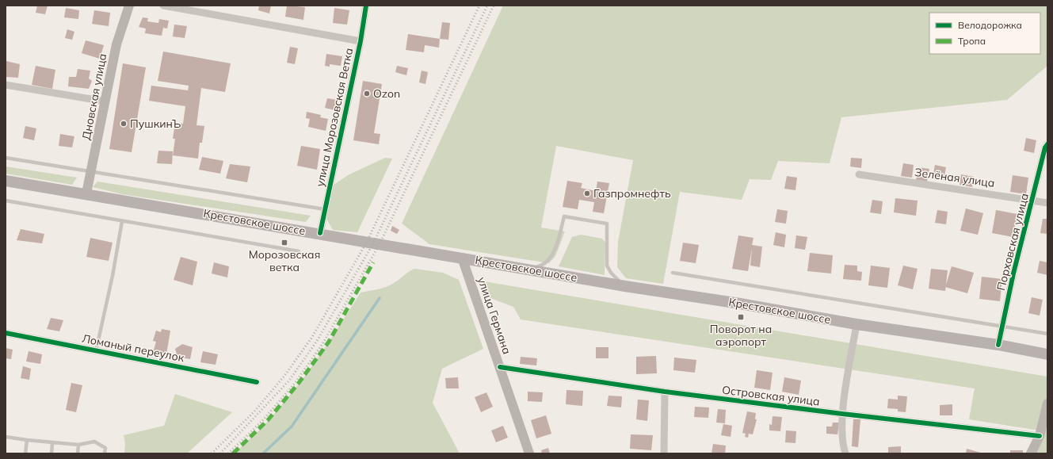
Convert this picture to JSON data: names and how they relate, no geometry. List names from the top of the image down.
{
  "streets": {
    "main road": ["Крестовское шоссе"],
    "street": [
      "Дновская улица",
      "улица Морозовская Ветка",
      "Зелёная улица",
      "Порховская улица",
      "улица Германа",
      "Ломаный переулок",
      "Островская улица"
    ]
  },
  "crossings": [
    ["Дновская улица", "Крестовское шоссе"],
    ["улица Морозовская Ветка", "Крестовское шоссе"],
    ["Зелёная улица", "Порховская улица"],
    ["Крестовское шоссе", "Порховская улица"],
    ["Крестовское шоссе", "улица Германа"],
    ["улица Германа", "Островская улица"]
  ],
  "places": {
    "other": ["Ozon", "ПушкинЪ", "Газпромнефть"],
    "transit": ["Морозовская ветка", "Поворот на аэропорт"]
  },
  "legend": ["Велодорожка", "Тропа"]
}
